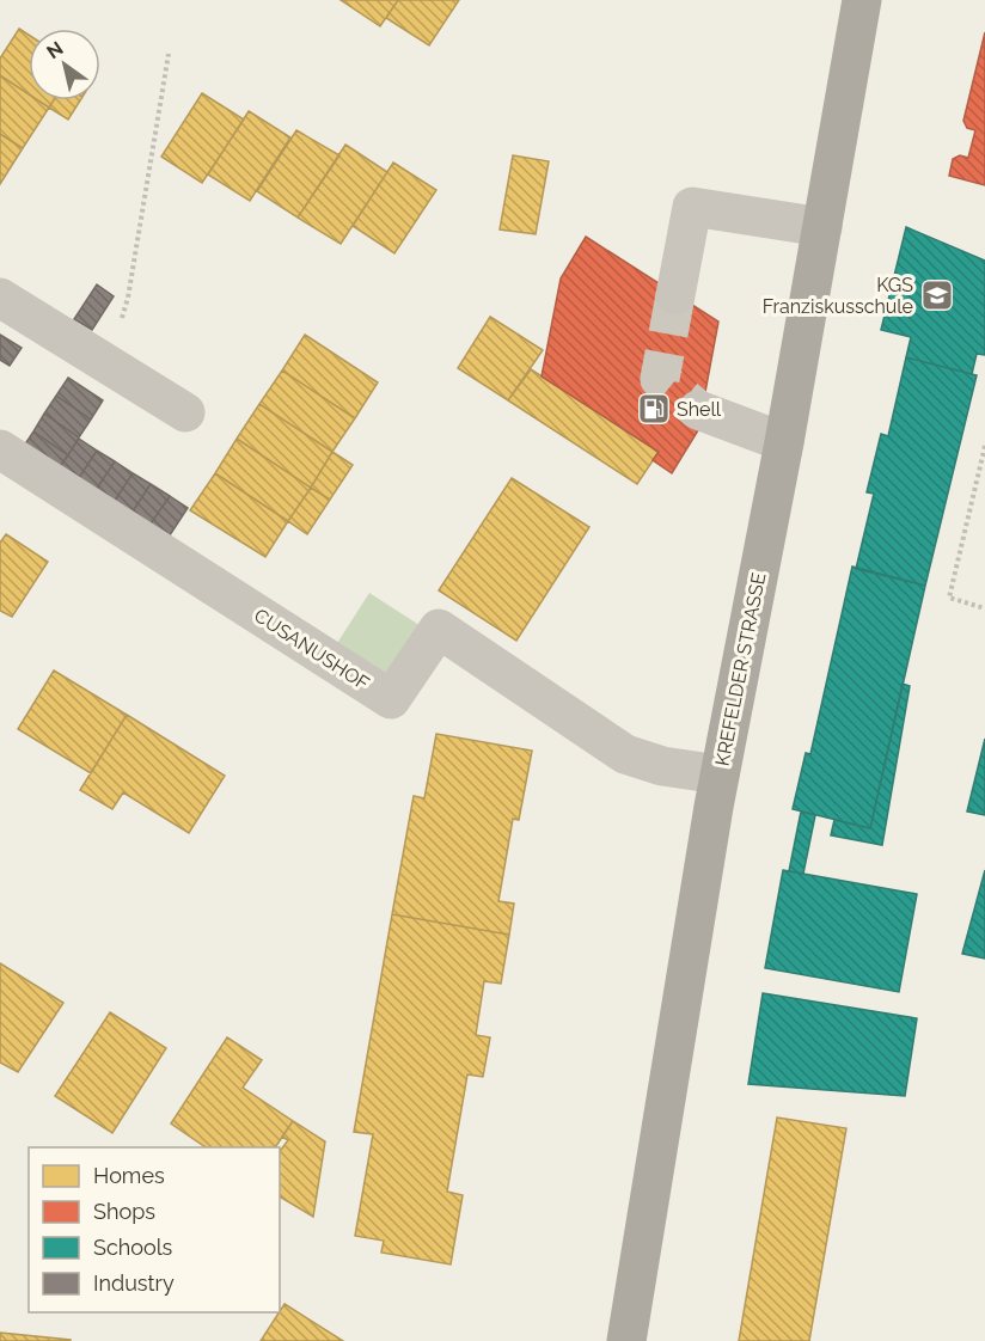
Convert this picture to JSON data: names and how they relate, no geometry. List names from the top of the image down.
{
  "streets": {
    "main road": ["KREFELDER STRASSE"],
    "street": ["CUSANUSHOF"]
  },
  "crossings": [
    ["CUSANUSHOF", "KREFELDER STRASSE"]
  ],
  "places": {
    "school or university": ["KGS Franziskusschule"],
    "fuel station": ["Shell"]
  },
  "legend": [
    "Homes",
    "Shops",
    "Schools",
    "Industry"
  ],
  "north": "top left"
}
